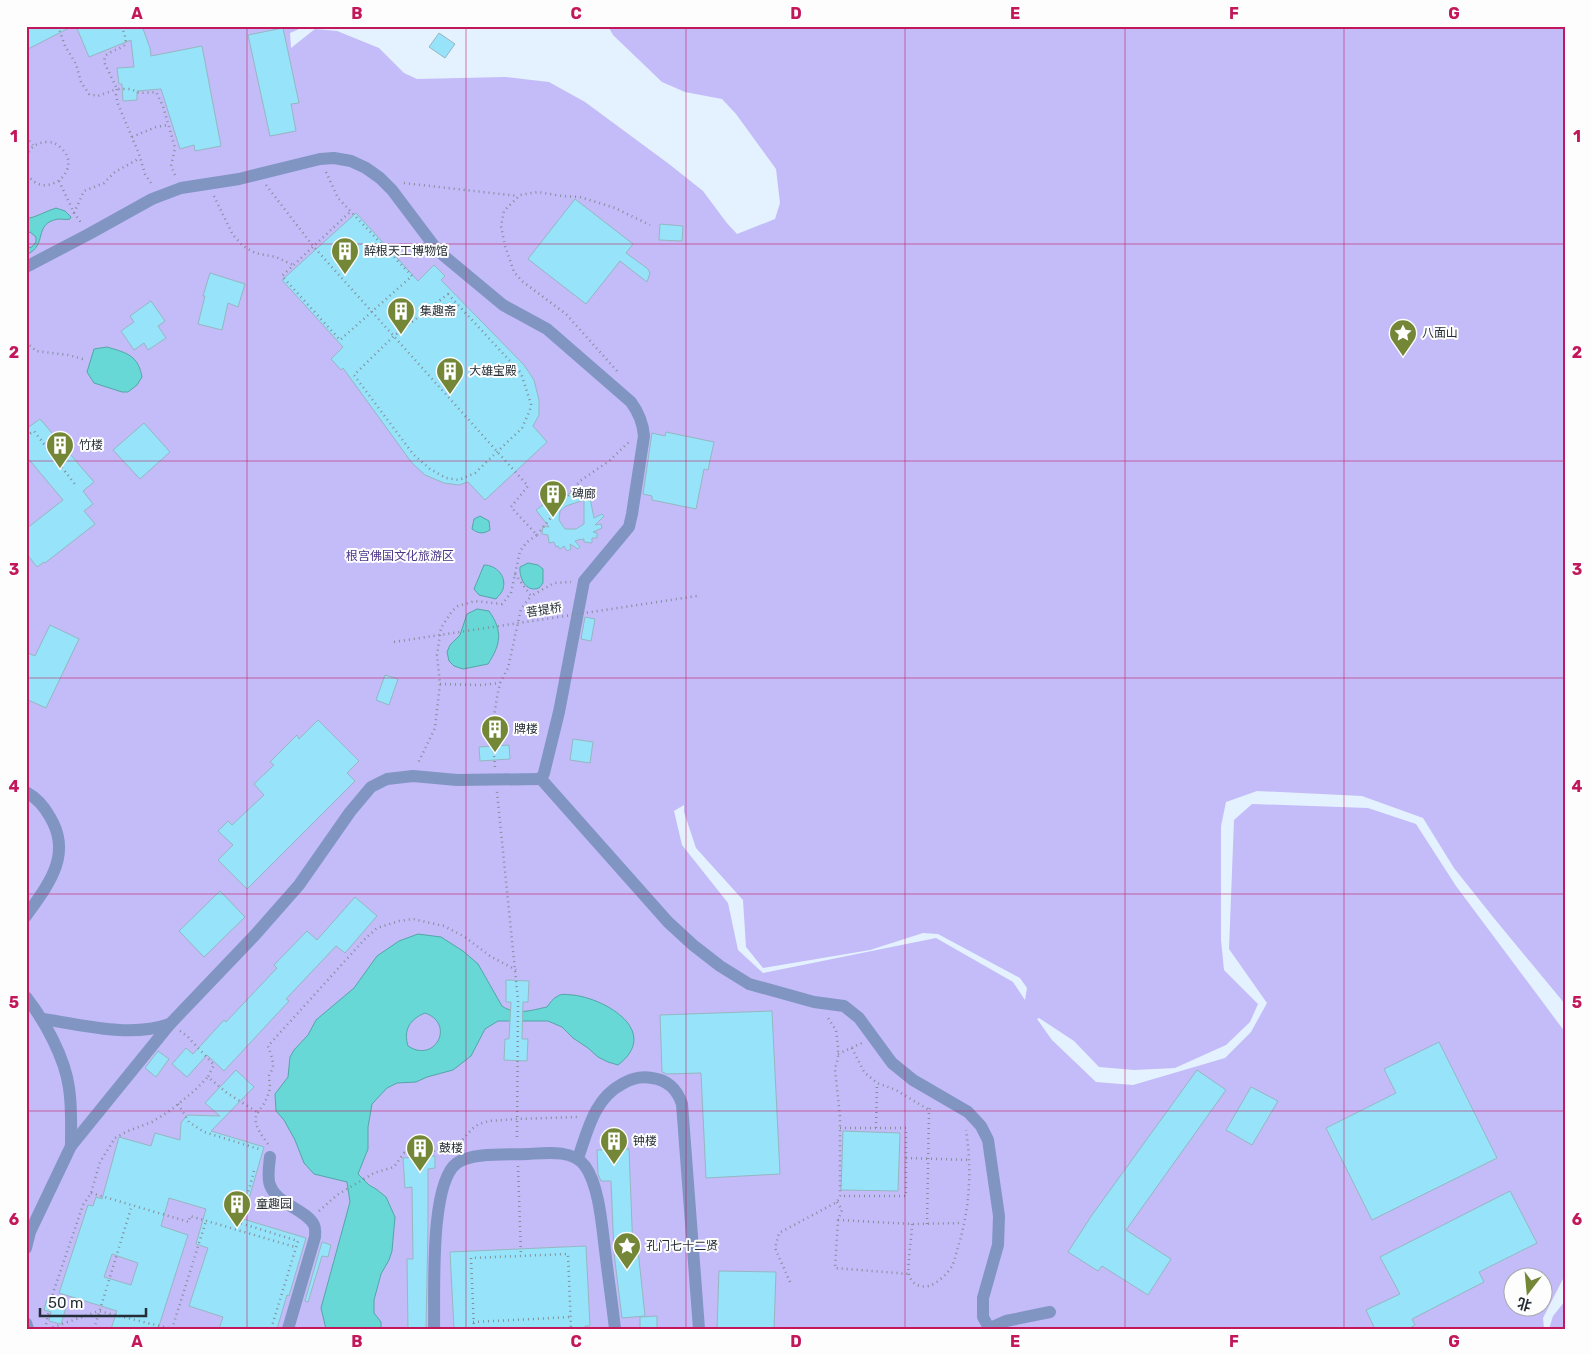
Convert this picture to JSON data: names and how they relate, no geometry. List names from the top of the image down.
{
  "streets": {
    "path": ["菩提桥"]
  },
  "parks": ["根宫佛国文化旅游区"],
  "places": {
    "building": [
      "醉根天工博物馆",
      "集趣斋",
      "大雄宝殿",
      "竹楼",
      "碑廊",
      "牌楼",
      "钟楼",
      "鼓楼",
      "童趣园"
    ],
    "place": ["八面山", "孔门七十二贤"]
  },
  "scale_bar": "50 m",
  "north": "bottom",
  "grid": {
    "columns": [
      "A",
      "B",
      "C",
      "D",
      "E",
      "F",
      "G"
    ],
    "rows": [
      "1",
      "2",
      "3",
      "4",
      "5",
      "6"
    ]
  }
}
